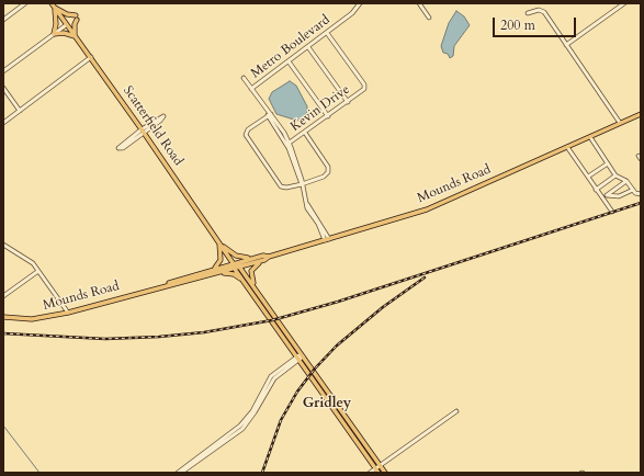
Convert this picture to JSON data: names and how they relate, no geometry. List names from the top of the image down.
{
  "streets": {
    "main road": ["Scatterfield Road", "Mounds Road"],
    "street": ["Metro Boulevard", "Kevin Drive"]
  },
  "crossings": [
    ["Metro Boulevard", "Kevin Drive"],
    ["Scatterfield Road", "Mounds Road"]
  ],
  "districts": ["Gridley"],
  "scale_bar": "200 m"
}
